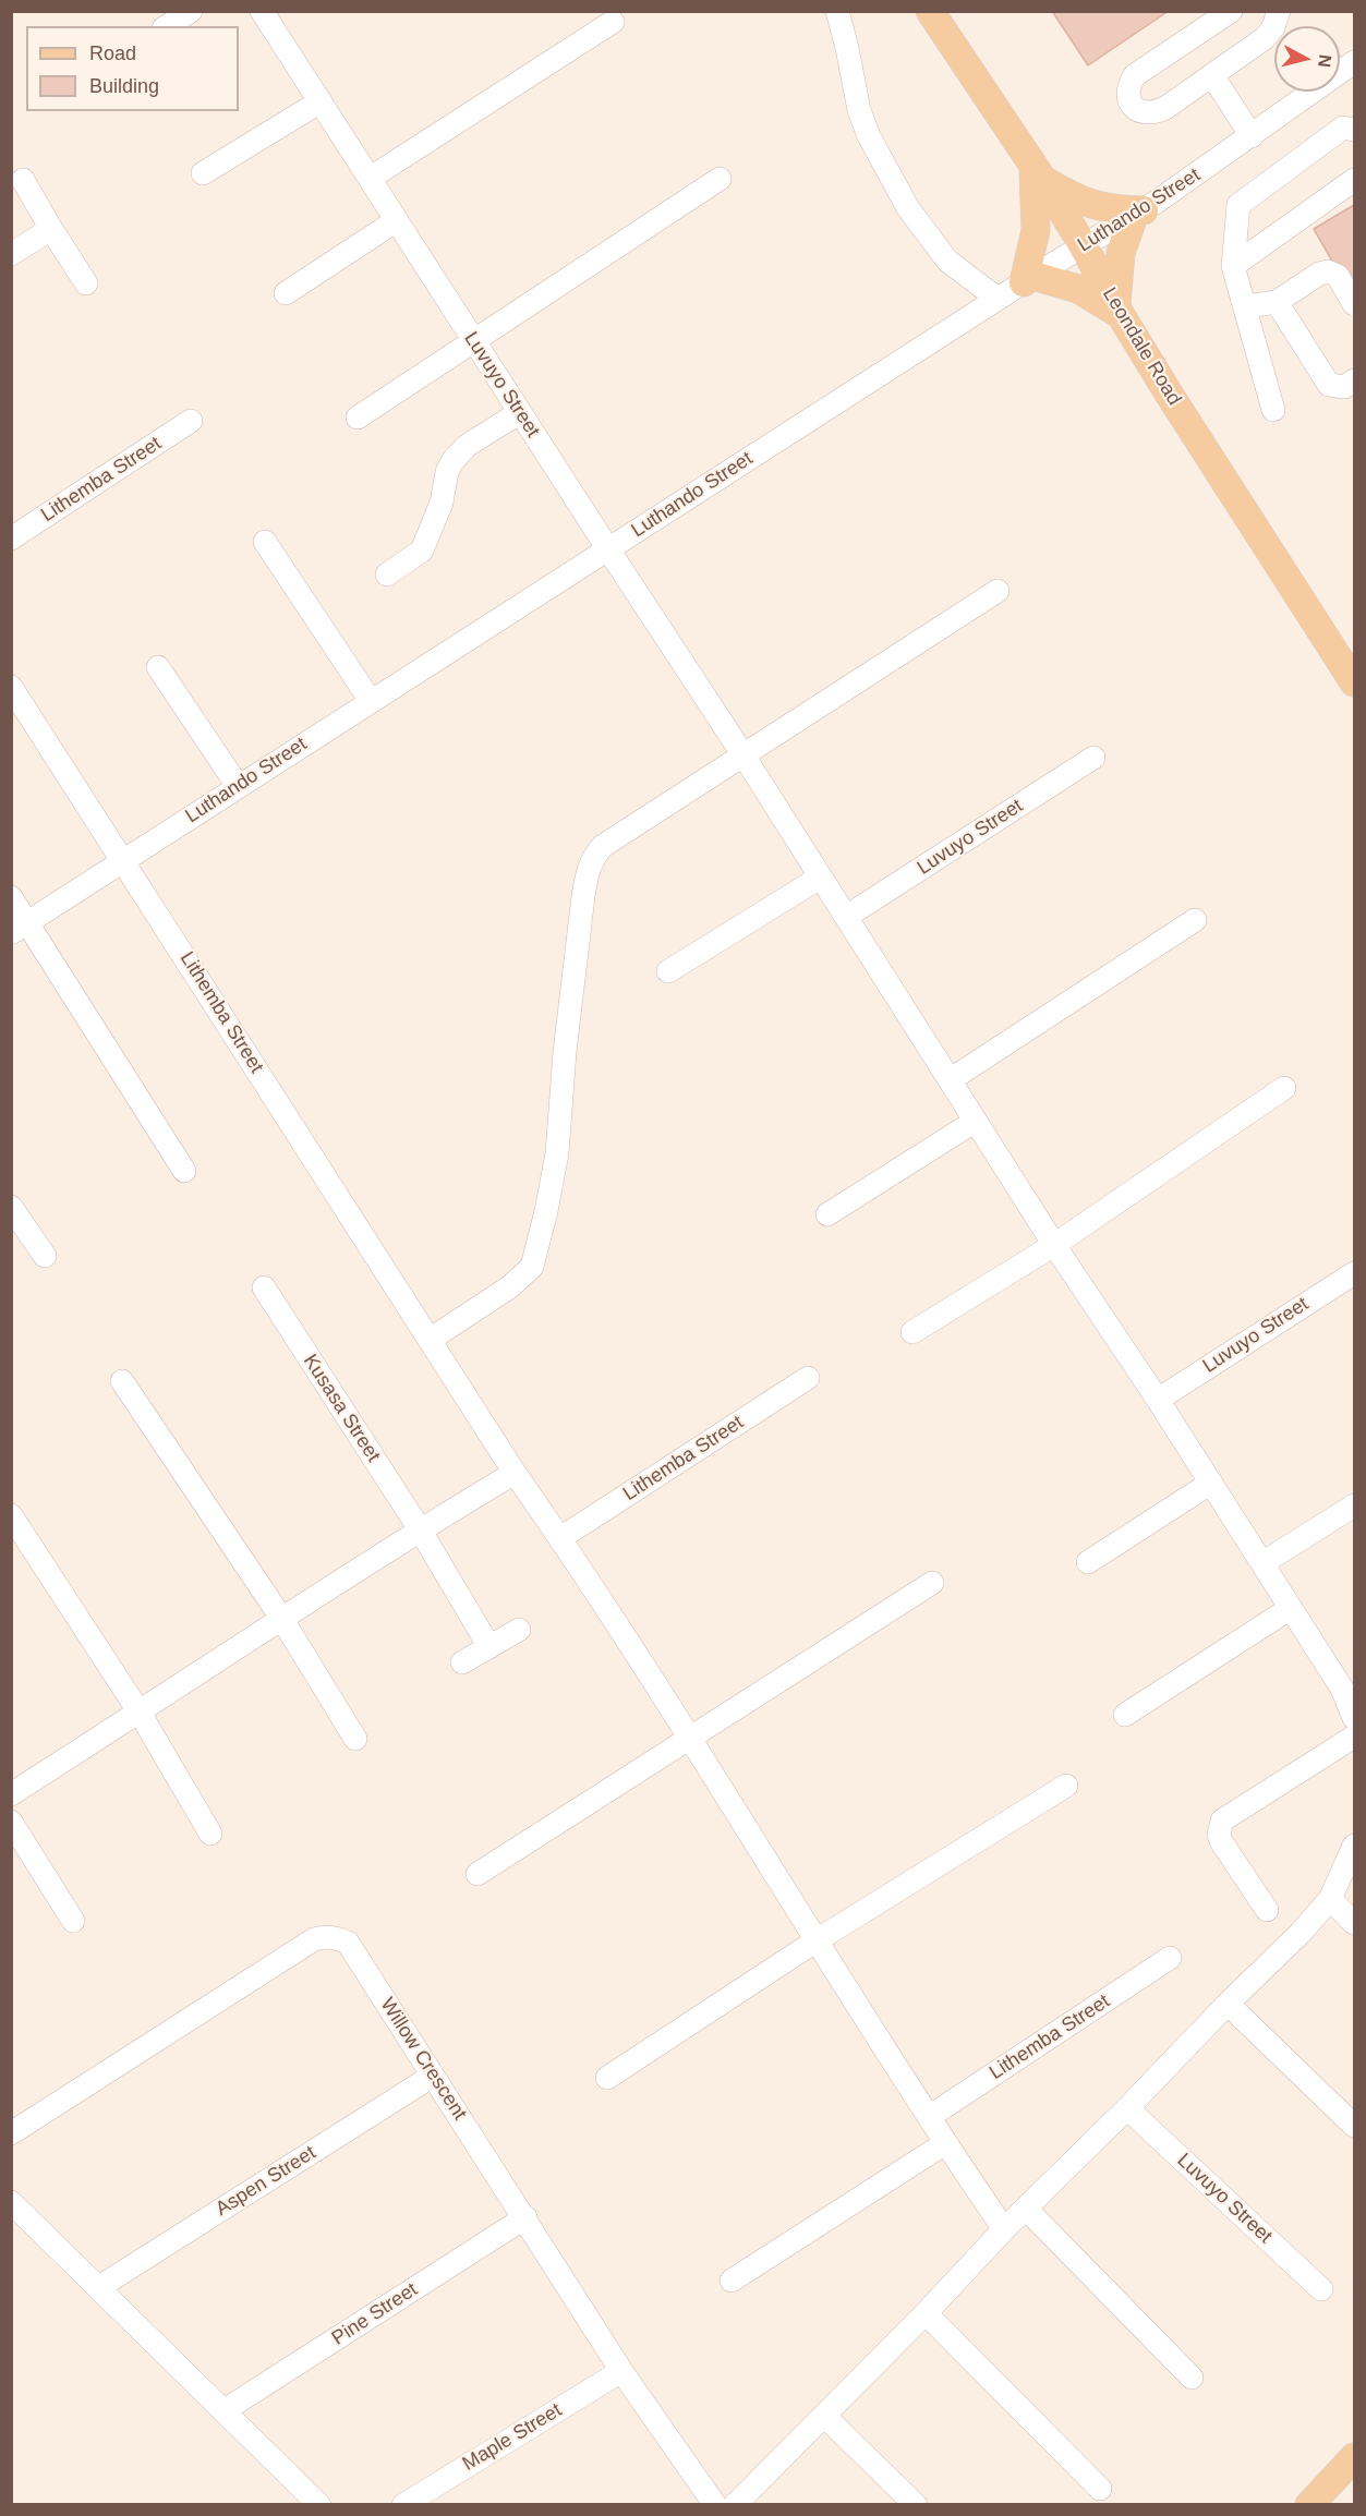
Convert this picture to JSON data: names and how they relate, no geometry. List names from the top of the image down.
{
  "streets": {
    "main road": ["Leondale Road"],
    "street": [
      "Luthando Street",
      "Luvuyo Street",
      "Lithemba Street",
      "Kusasa Street",
      "Willow Crescent",
      "Aspen Street",
      "Pine Street",
      "Maple Street"
    ]
  },
  "crossings": [
    ["Luthando Street", "Leondale Road"],
    ["Luthando Street", "Luvuyo Street"],
    ["Luthando Street", "Lithemba Street"],
    ["Willow Crescent", "Aspen Street"],
    ["Willow Crescent", "Pine Street"],
    ["Willow Crescent", "Maple Street"]
  ],
  "legend": ["Road", "Building"],
  "north": "right"
}
